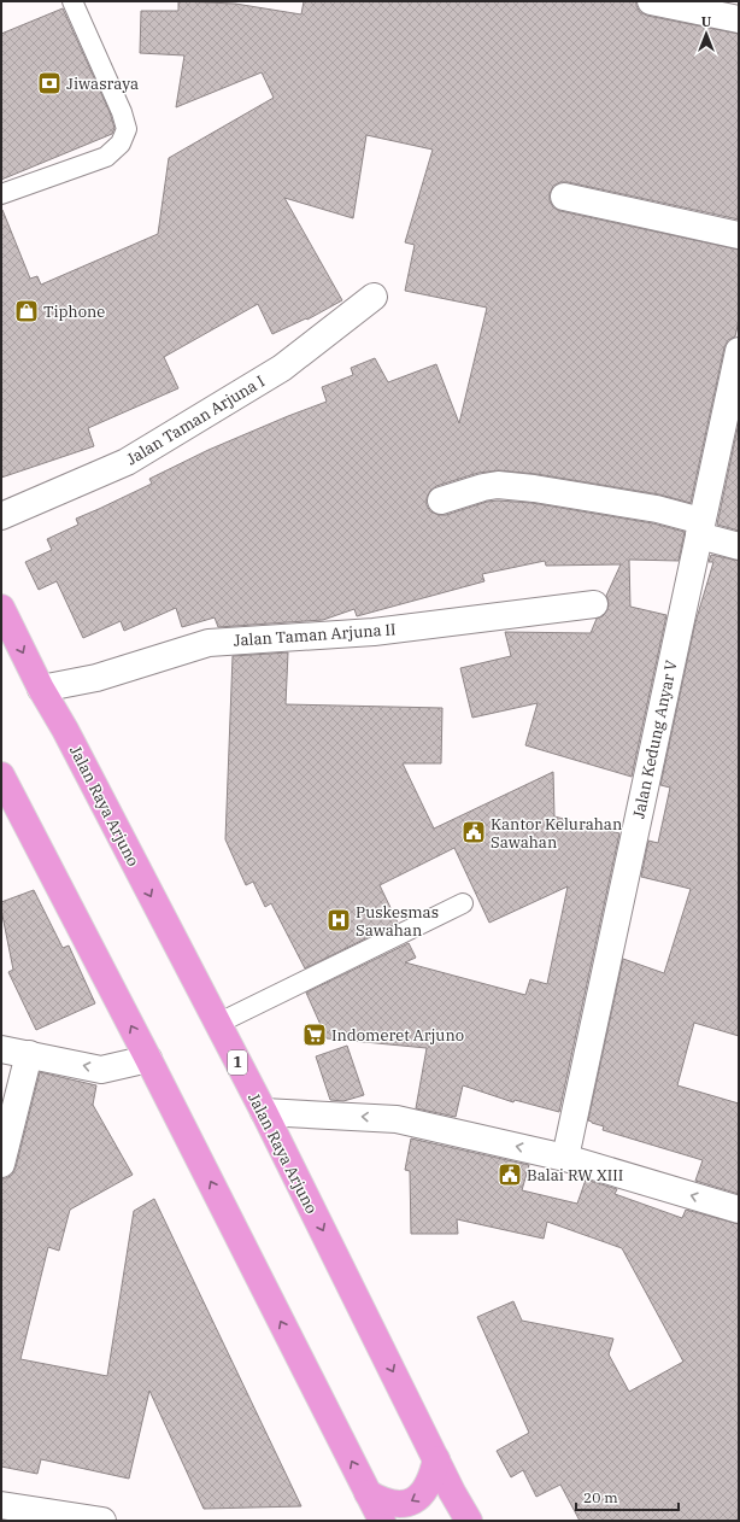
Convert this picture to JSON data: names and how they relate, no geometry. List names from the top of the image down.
{
  "streets": {
    "highway": ["Jalan Raya Arjuno", "1"],
    "street": ["Jalan Taman Arjuna I", "Jalan Taman Arjuna II", "Jalan Kedung Anyar V"]
  },
  "crossings": [
    ["Jalan Taman Arjuna II", "Jalan Raya Arjuno"]
  ],
  "places": {
    "bank": ["Jiwasraya"],
    "shop": ["Tiphone"],
    "public building": ["Kantor Kelurahan Sawahan", "Balai RW XIII"],
    "hospital": ["Puskesmas Sawahan"],
    "supermarket": ["Indomeret Arjuno"]
  },
  "scale_bar": "20 m",
  "north": "top"
}
